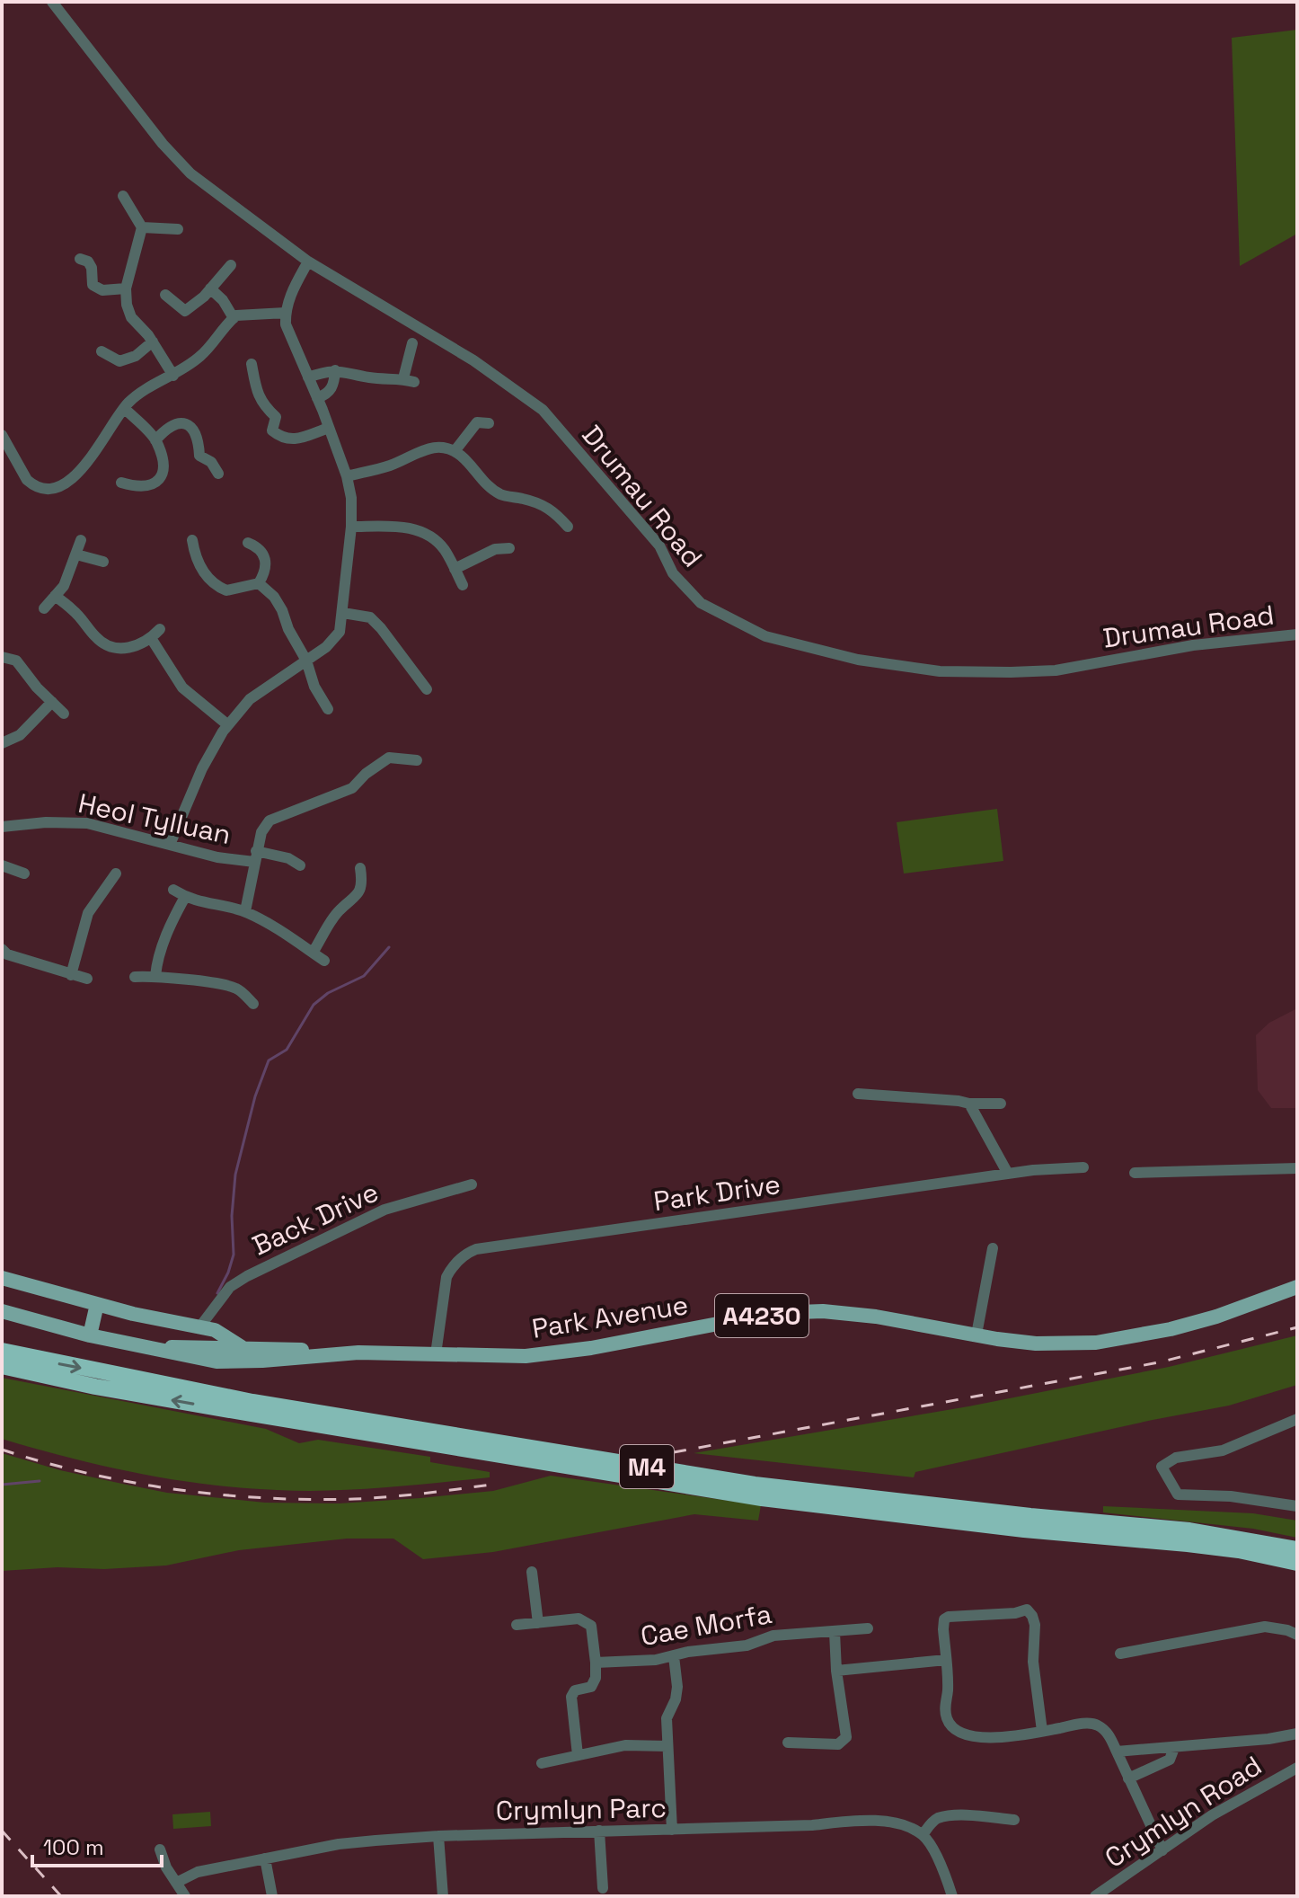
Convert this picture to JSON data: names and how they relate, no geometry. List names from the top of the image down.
{
  "streets": {
    "highway": ["M4"],
    "main road": ["A4230", "Park Avenue"],
    "street": [
      "Drumau Road",
      "Heol Tylluan",
      "Park Drive",
      "Back Drive",
      "Cae Morfa",
      "Crymlyn Parc",
      "Crymlyn Road"
    ]
  },
  "crossings": [
    ["Park Drive", "Park Avenue"],
    ["A4230", "Park Avenue"]
  ],
  "scale_bar": "100 m"
}
